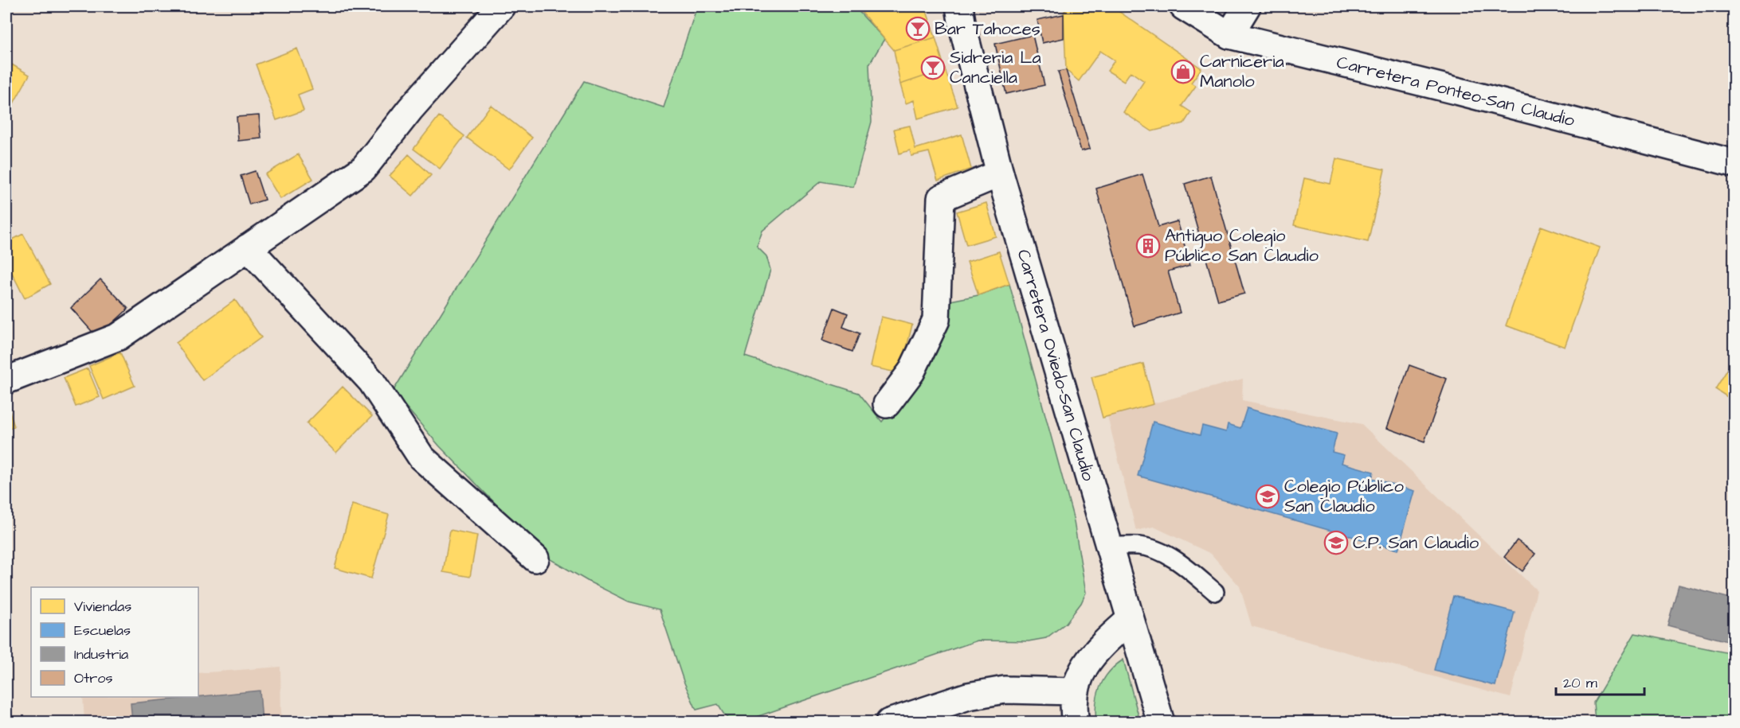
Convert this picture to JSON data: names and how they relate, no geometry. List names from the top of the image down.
{
  "streets": {
    "street": ["Carretera Ponteo-San Claudio", "Carretera Oviedo-San Claudio"]
  },
  "places": {
    "bar": ["Bar Tahoces", "Sidreria La Canciella"],
    "shop": ["Carniceria Manolo"],
    "building": ["Antiguo Colegio Público San Claudio"],
    "school or university": ["Colegio Público San Claudio", "C.P. San Claudio"]
  },
  "legend": [
    "Viviendas",
    "Escuelas",
    "Industria",
    "Otros"
  ],
  "scale_bar": "20 m"
}
